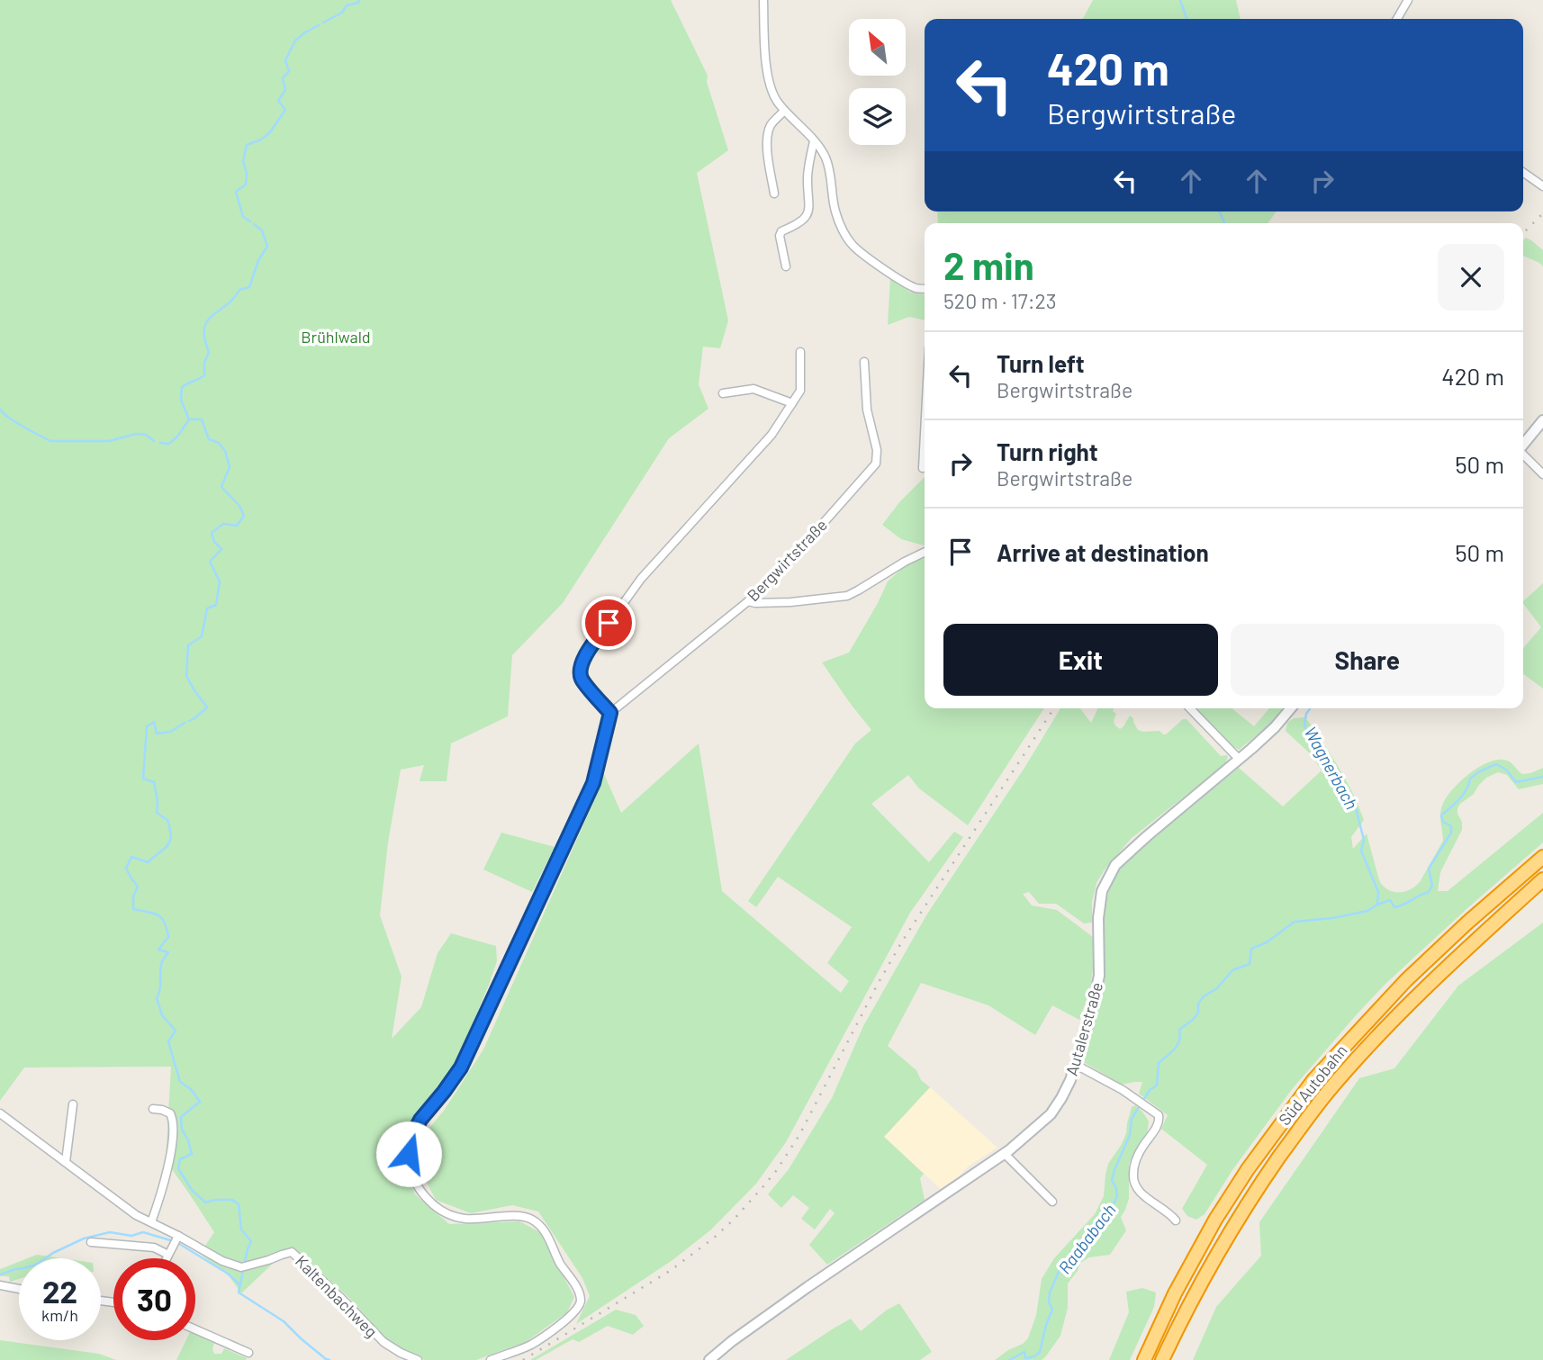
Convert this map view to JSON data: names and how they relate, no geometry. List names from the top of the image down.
{
  "streets": {
    "highway": ["Süd Autobahn"],
    "main road": ["Autalerstraße"],
    "street": ["Bergwirtstraße", "Kaltenbachweg"]
  },
  "water": ["Wagnerbach", "Raababach"],
  "parks": ["Brühlwald"],
  "north": "top left",
  "page": {
    "turn": ["420 m", "Bergwirtstraße"],
    "heading": ["2 min", "520 m · 17:23"],
    "list": [
      {
        "name": "Turn left",
        "note": "Bergwirtstraße",
        "value": "420 m"
      },
      {
        "name": "Turn right",
        "note": "Bergwirtstraße",
        "value": "50 m"
      },
      {
        "name": "Arrive at destination",
        "value": "50 m"
      }
    ],
    "buttons": ["Exit", "Share"],
    "speed": "22 km/h",
    "limit": "30"
  }
}
